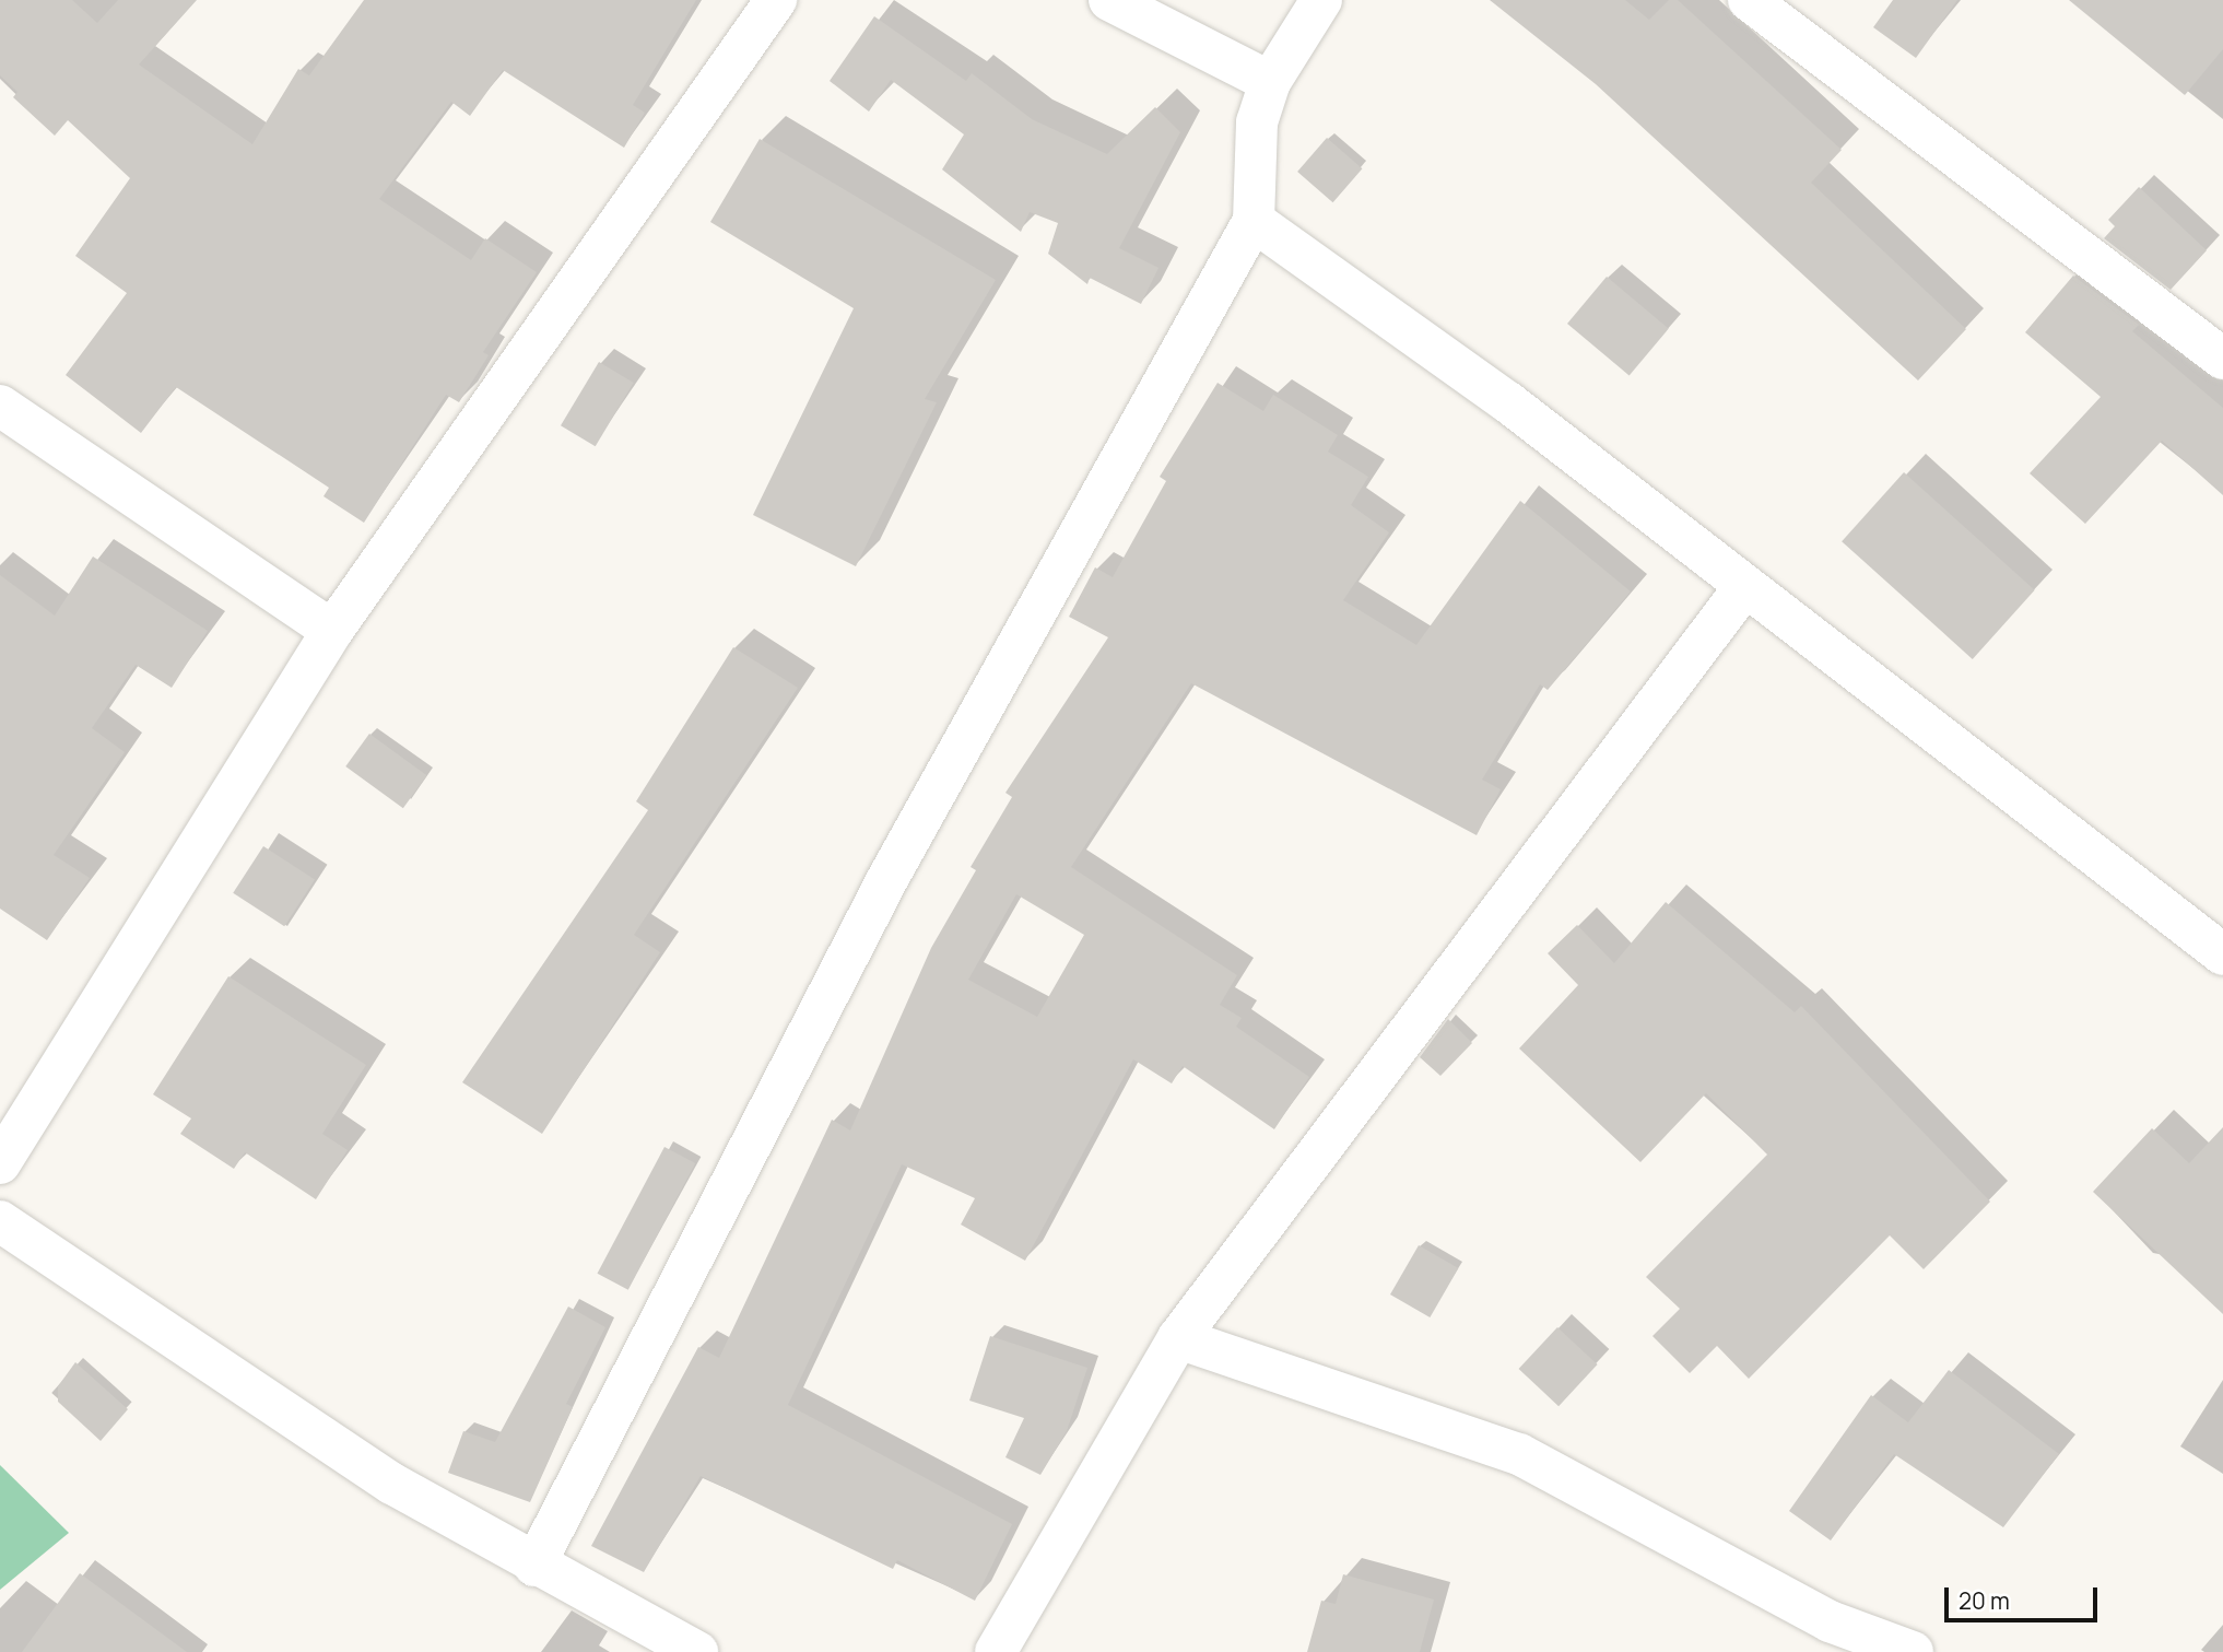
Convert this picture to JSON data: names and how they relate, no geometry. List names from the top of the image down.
{
  "scale_bar": "20 m"
}
